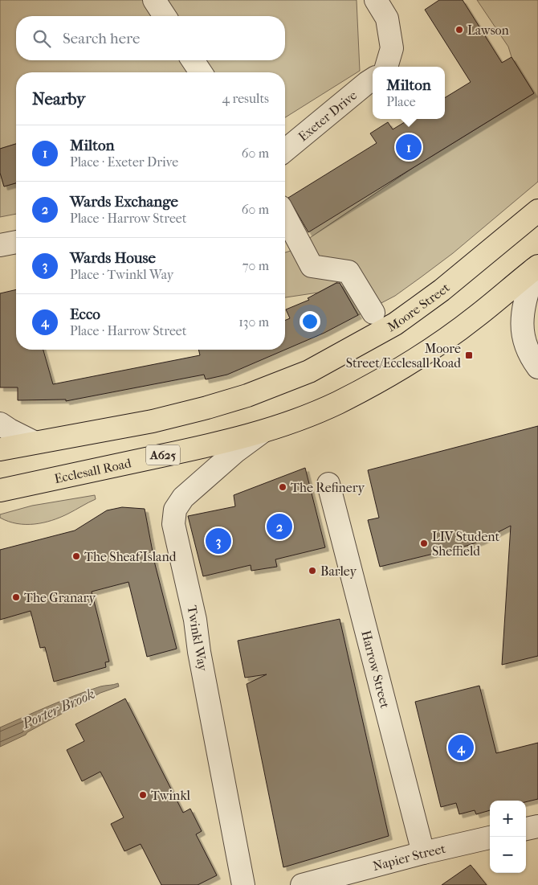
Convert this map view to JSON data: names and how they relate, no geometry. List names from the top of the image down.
{
  "streets": {
    "main road": ["Moore Street", "A625", "Ecclesall Road"],
    "street": [
      "Exeter Drive",
      "Twinkl Way",
      "Harrow Street",
      "Napier Street"
    ]
  },
  "crossings": [
    ["Ecclesall Road", "Twinkl Way"],
    ["Harrow Street", "Napier Street"]
  ],
  "water": ["Porter Brook"],
  "places": {
    "other": [
      "Lawson",
      "The Refinery",
      "LIV Student Sheffield",
      "The Sheaf Island",
      "Barley",
      "The Granary",
      "Twinkl"
    ],
    "transit": ["Moore Street/Ecclesall Road"]
  },
  "page": {
    "search": "Search here",
    "popup": ["Milton", "Place"],
    "heading": ["Nearby", "4 results"],
    "list": [
      {
        "mark": "1",
        "name": "Milton",
        "note": "Place · Exeter Drive",
        "value": "60 m"
      },
      {
        "mark": "2",
        "name": "Wards Exchange",
        "note": "Place · Harrow Street",
        "value": "60 m"
      },
      {
        "mark": "3",
        "name": "Wards House",
        "note": "Place · Twinkl Way",
        "value": "70 m"
      },
      {
        "mark": "4",
        "name": "Ecco",
        "note": "Place · Harrow Street",
        "value": "130 m"
      }
    ],
    "pins": [
      "1",
      "2",
      "3",
      "4"
    ],
    "map_buttons": ["+", "−"]
  }
}
